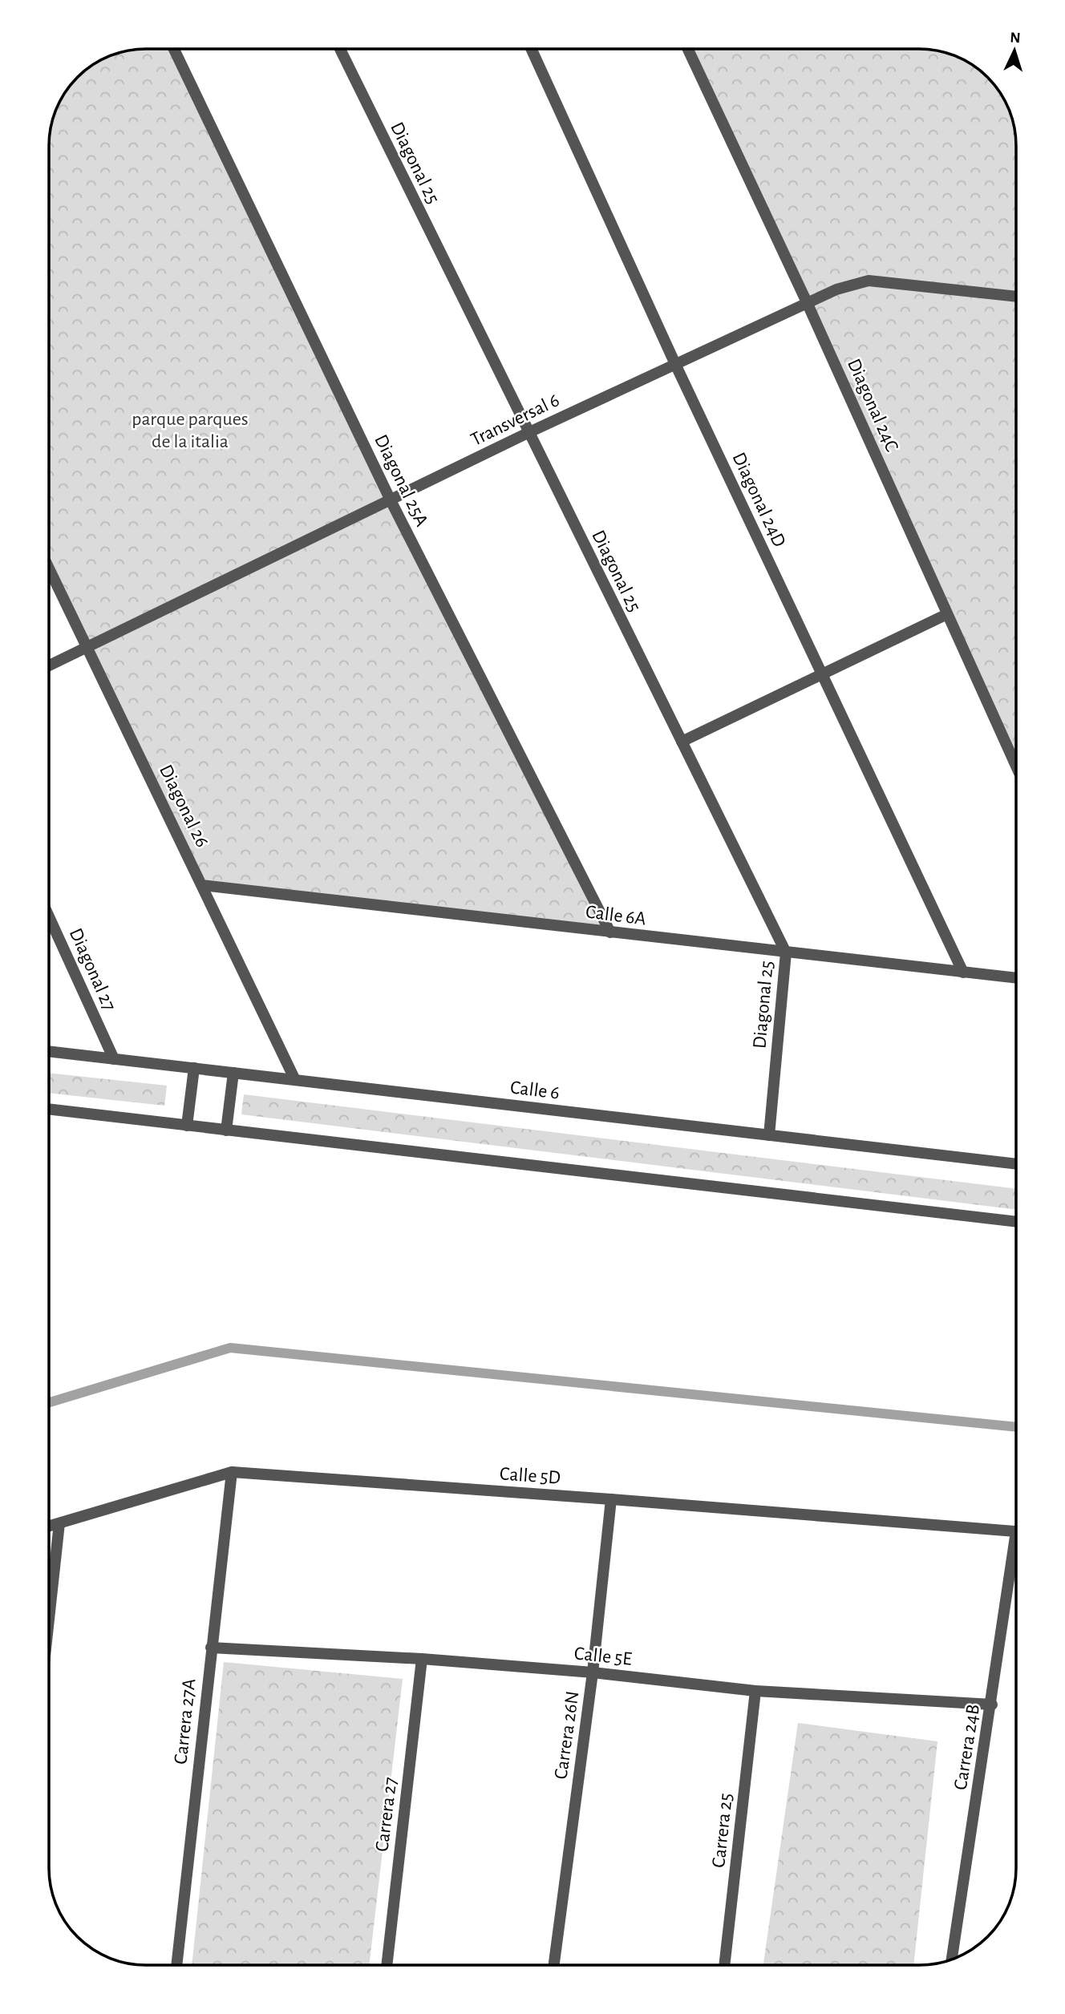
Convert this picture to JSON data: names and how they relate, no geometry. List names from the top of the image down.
{
  "streets": {
    "street": [
      "Diagonal 25",
      "Diagonal 24C",
      "Transversal 6",
      "Diagonal 25A",
      "Diagonal 24D",
      "Diagonal 26",
      "Calle 6A",
      "Diagonal 27",
      "Calle 6",
      "Calle 5D",
      "Calle 5E",
      "Carrera 27A",
      "Carrera 26N",
      "Carrera 24B",
      "Carrera 27",
      "Carrera 25"
    ]
  },
  "crossings": [
    ["Diagonal 25", "Transversal 6"],
    ["Diagonal 25", "Calle 6A"],
    ["Diagonal 25", "Calle 6"],
    ["Diagonal 24C", "Transversal 6"],
    ["Transversal 6", "Diagonal 25A"],
    ["Transversal 6", "Diagonal 24D"],
    ["Transversal 6", "Diagonal 26"],
    ["Diagonal 25A", "Calle 6A"],
    ["Diagonal 24D", "Calle 6A"],
    ["Diagonal 26", "Calle 6A"],
    ["Diagonal 26", "Calle 6"],
    ["Diagonal 27", "Calle 6"],
    ["Calle 5D", "Carrera 27A"],
    ["Calle 5D", "Carrera 26N"],
    ["Calle 5E", "Carrera 27A"],
    ["Calle 5E", "Carrera 26N"],
    ["Calle 5E", "Carrera 24B"],
    ["Calle 5E", "Carrera 27"],
    ["Calle 5E", "Carrera 25"]
  ],
  "parks": ["parque parques de la italia"],
  "north": "top"
}
